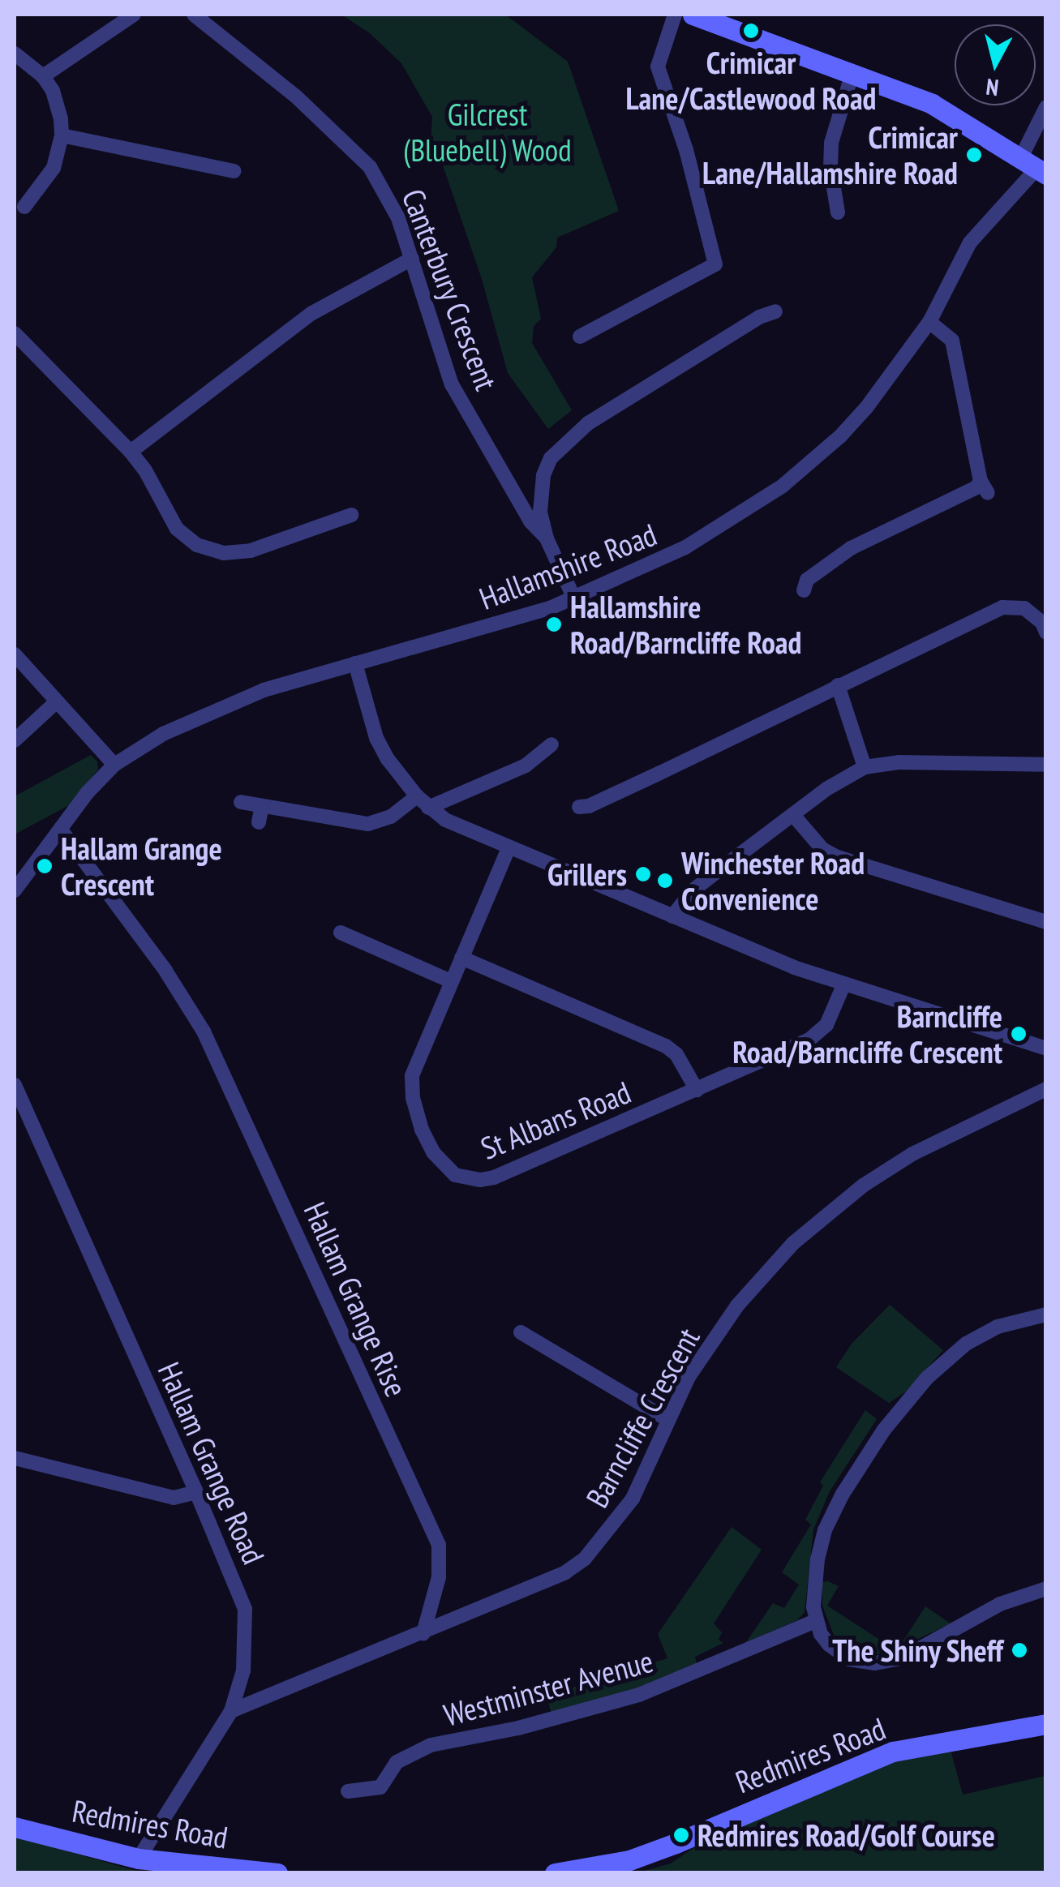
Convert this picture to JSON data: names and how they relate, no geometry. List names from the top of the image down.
{
  "streets": {
    "street": [
      "Canterbury Crescent",
      "Hallamshire Road",
      "St Albans Road",
      "Hallam Grange Rise",
      "Barncliffe Crescent",
      "Hallam Grange Road",
      "Westminster Avenue",
      "Redmires Road"
    ]
  },
  "crossings": [
    ["Hallam Grange Rise", "Barncliffe Crescent"],
    ["Hallam Grange Road", "Redmires Road"]
  ],
  "parks": ["Gilcrest (Bluebell) Wood"],
  "places": [
    "Crimicar Lane/Castlewood Road",
    "Crimicar Lane/Hallamshire Road",
    "Hallamshire Road/Barncliffe Road",
    "Hallam Grange Crescent",
    "Grillers",
    "Winchester Road Convenience",
    "Barncliffe Road/Barncliffe Crescent",
    "The Shiny Sheff",
    "Redmires Road/Golf Course"
  ],
  "north": "bottom"
}
